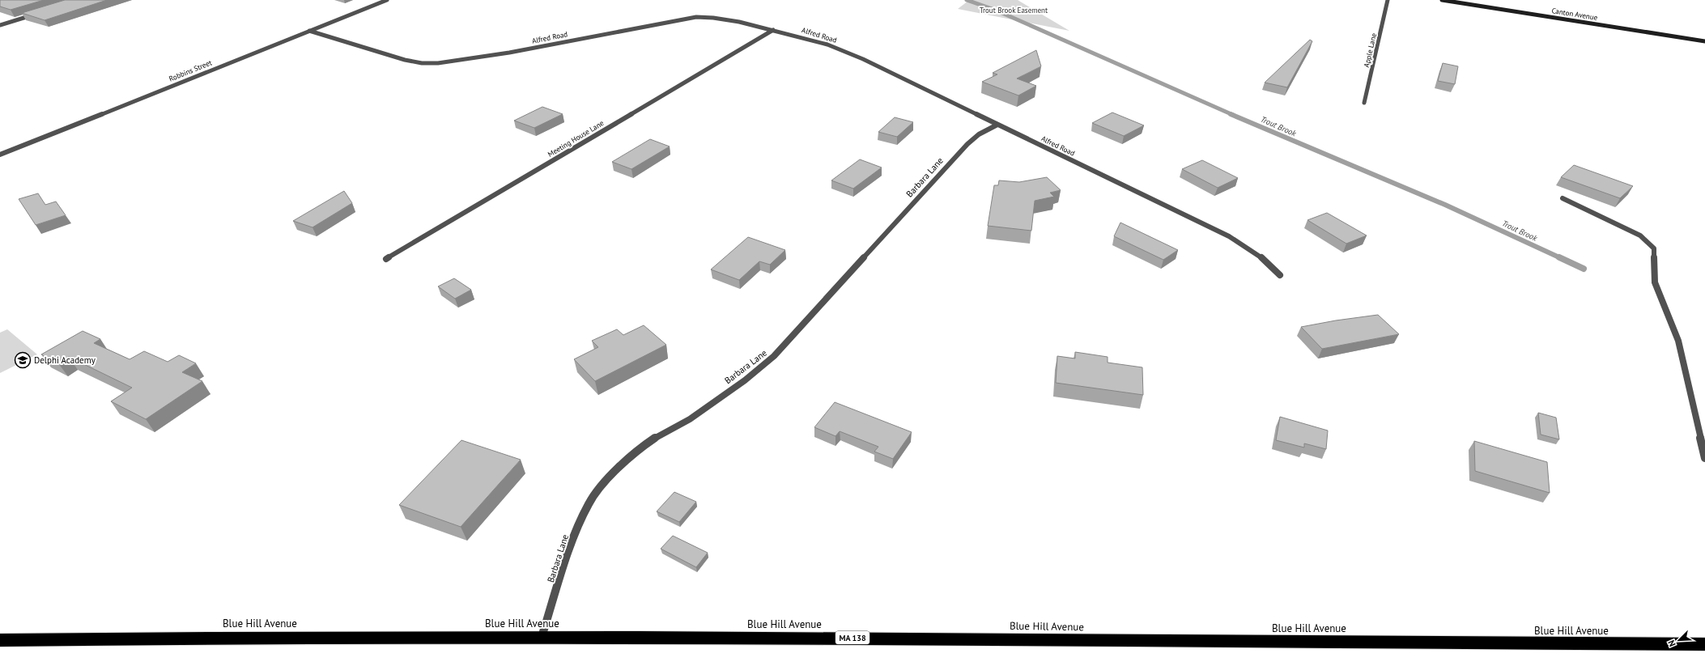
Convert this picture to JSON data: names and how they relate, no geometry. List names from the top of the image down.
{
  "streets": {
    "highway": ["Blue Hill Avenue", "MA 138"],
    "main road": ["Canton Avenue"],
    "street": [
      "Alfred Road",
      "Apple Lane",
      "Robbins Street",
      "Meeting House Lane",
      "Barbara Lane"
    ]
  },
  "crossings": [
    ["Alfred Road", "Robbins Street"],
    ["Alfred Road", "Meeting House Lane"],
    ["Alfred Road", "Barbara Lane"],
    ["Barbara Lane", "Blue Hill Avenue"]
  ],
  "water": ["Trout Brook"],
  "parks": ["Trout Brook Easement"],
  "places": {
    "school or university": ["Delphi Academy"]
  },
  "north": "bottom left"
}
